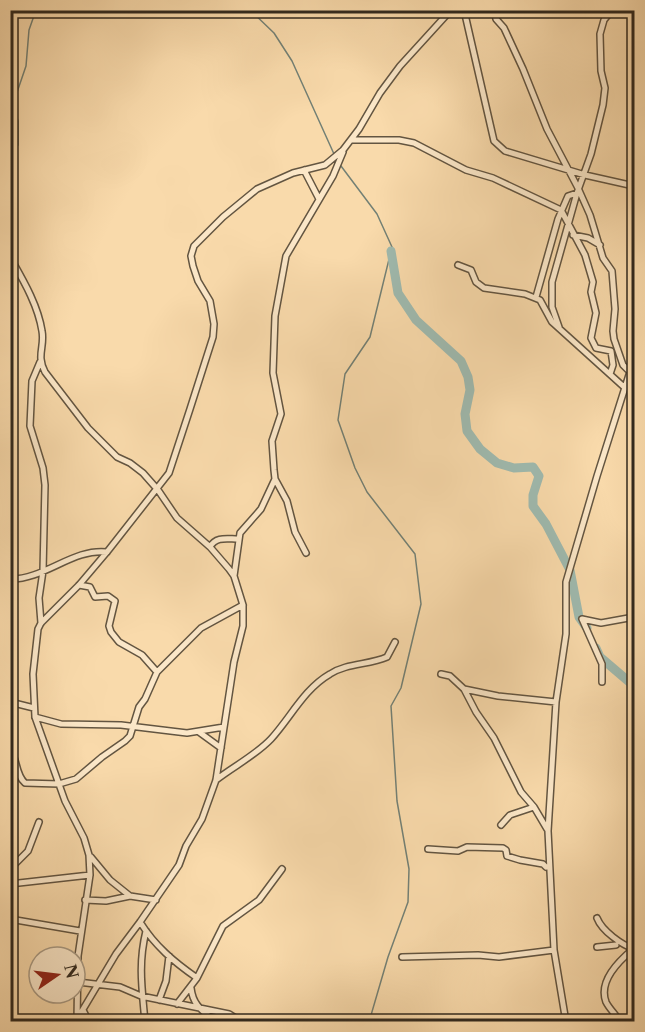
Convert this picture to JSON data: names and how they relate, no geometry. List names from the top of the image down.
{
  "north": "right"
}
